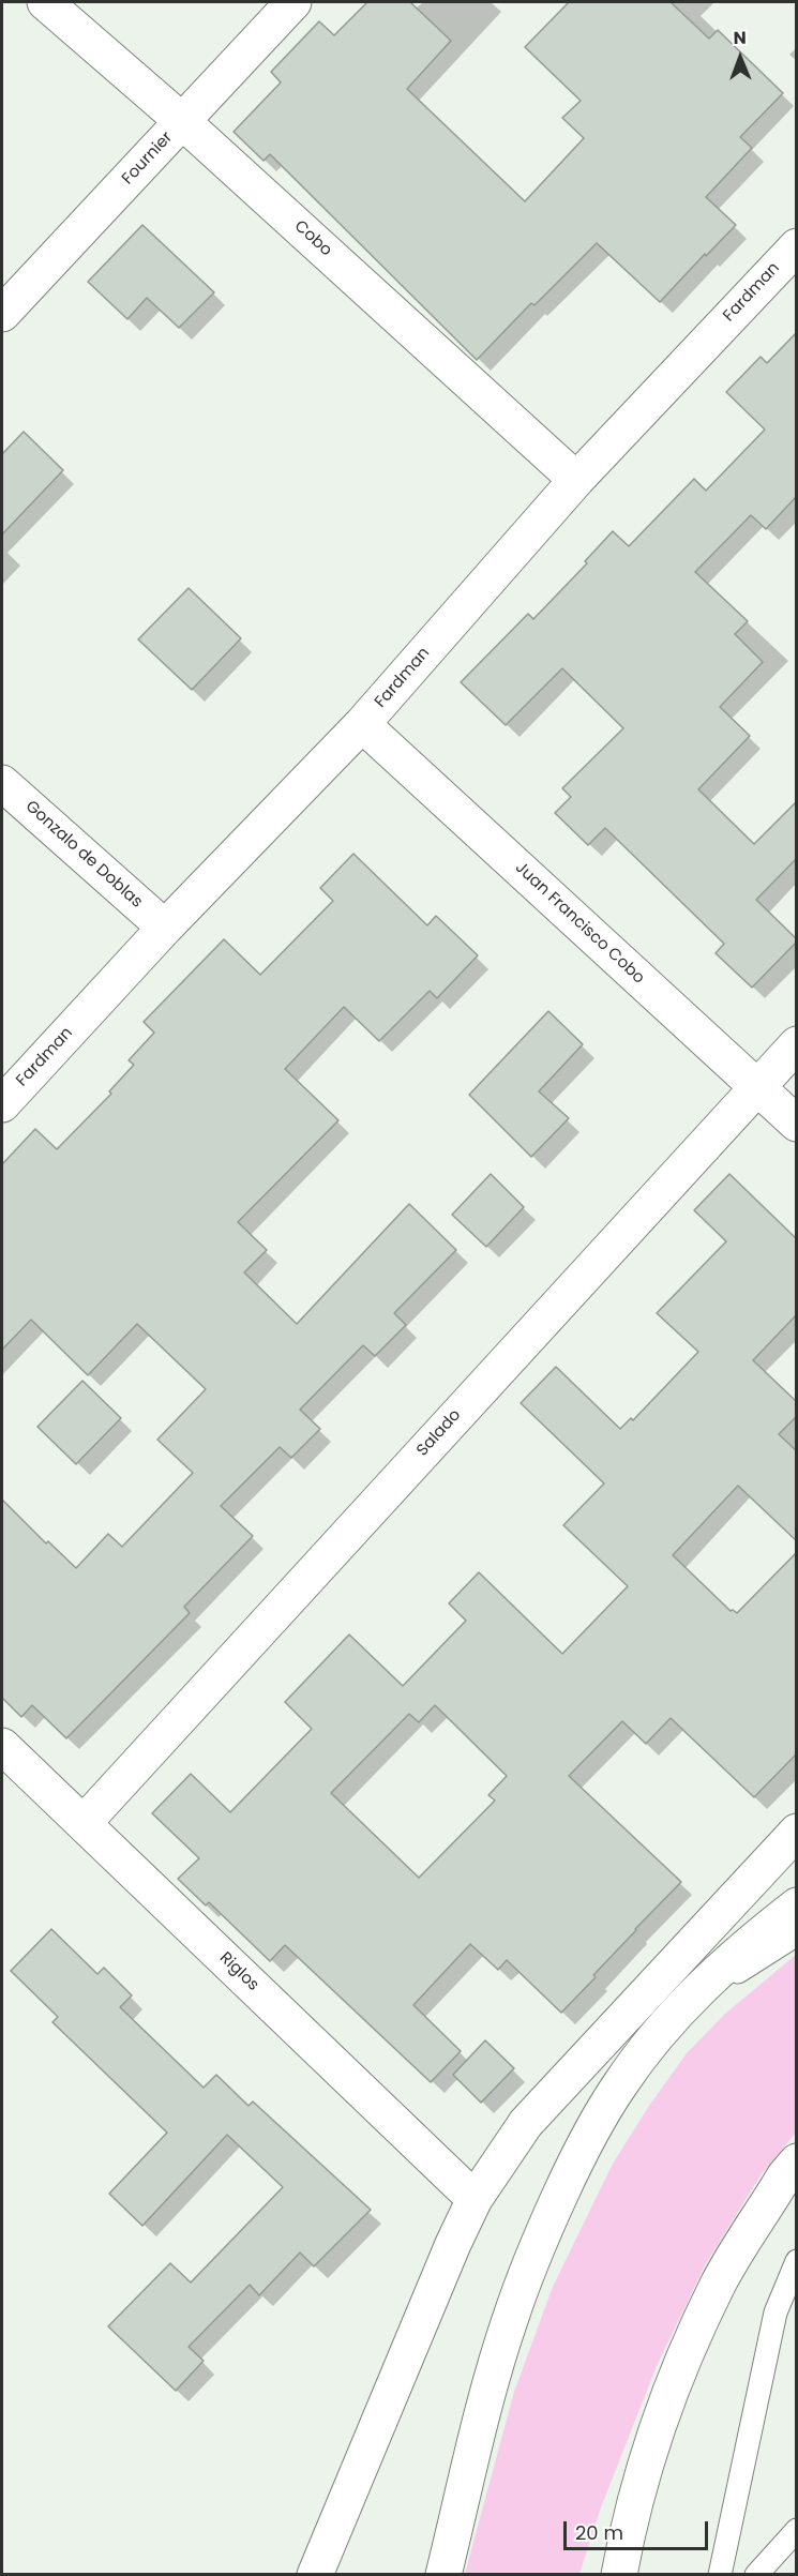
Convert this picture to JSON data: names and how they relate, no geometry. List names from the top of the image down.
{
  "streets": {
    "main road": [
      "Fournier",
      "Cobo",
      "Fardman",
      "Gonzalo de Doblas",
      "Juan Francisco Cobo",
      "Salado",
      "Riglos"
    ]
  },
  "crossings": [
    ["Fournier", "Cobo"],
    ["Cobo", "Fardman"],
    ["Fardman", "Gonzalo de Doblas"],
    ["Fardman", "Juan Francisco Cobo"],
    ["Juan Francisco Cobo", "Salado"],
    ["Salado", "Riglos"]
  ],
  "scale_bar": "20 m",
  "north": "top"
}
